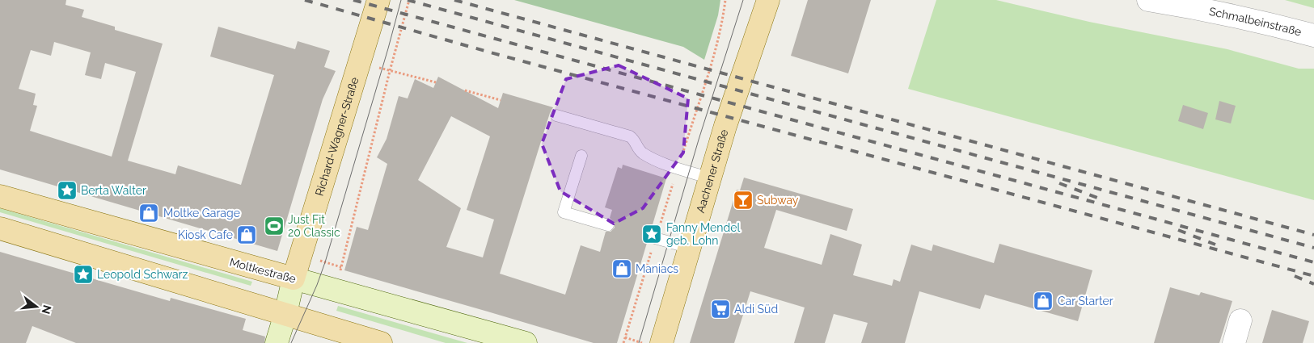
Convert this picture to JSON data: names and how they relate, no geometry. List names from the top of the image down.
{
  "streets": {
    "main road": ["Richard-Wagner-Straße", "Aachener Straße", "Moltkestraße"],
    "street": ["Schmalbeinstraße"]
  },
  "crossings": [
    ["Richard-Wagner-Straße", "Moltkestraße"]
  ],
  "places": {
    "place": ["Berta Walter", "Fanny Mendel geb. Lohn", "Leopold Schwarz"],
    "bar": ["Subway"],
    "shop": [
      "Moltke Garage",
      "Kiosk Cafe",
      "Maniacs",
      "Car Starter"
    ],
    "sports": ["Just Fit 20 Classic"],
    "supermarket": ["Aldi Süd"]
  },
  "north": "right"
}
